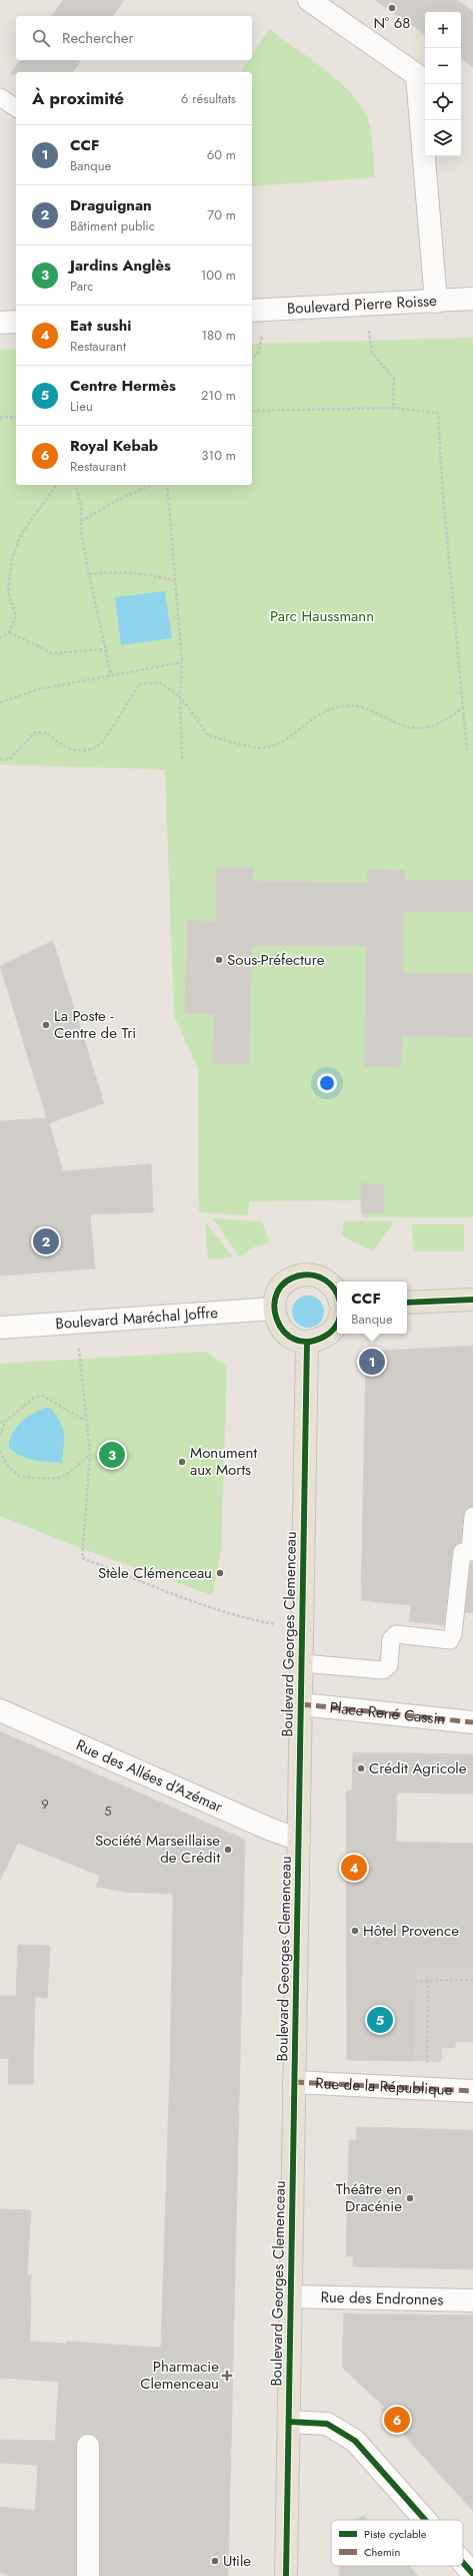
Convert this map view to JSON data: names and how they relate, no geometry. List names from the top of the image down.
{
  "streets": {
    "main road": ["Boulevard Georges Clemenceau"],
    "street": [
      "Boulevard Pierre Roisse",
      "Boulevard Maréchal Joffre",
      "Place René Cassin",
      "Rue des Allées d'Azémar",
      "Rue de la République",
      "Rue des Endronnes"
    ]
  },
  "crossings": [
    ["Boulevard Georges Clemenceau", "Place René Cassin"],
    ["Boulevard Georges Clemenceau", "Rue des Allées d'Azémar"],
    ["Boulevard Georges Clemenceau", "Rue de la République"],
    ["Boulevard Georges Clemenceau", "Rue des Endronnes"]
  ],
  "parks": ["Parc Haussmann"],
  "places": {
    "other": [
      "N° 68",
      "Sous-Préfecture",
      "La Poste - Centre de Tri",
      "Monument aux Morts",
      "Stèle Clémenceau",
      "Crédit Agricole",
      "Société Marseillaise de Crédit",
      "Hôtel Provence",
      "Théâtre en Dracénie",
      "Utile"
    ],
    "health": ["Pharmacie Clemenceau"]
  },
  "house_numbers": ["9", "5"],
  "legend": ["Piste cyclable", "Chemin"],
  "page": {
    "map_buttons": ["+", "−"],
    "search": "Rechercher",
    "heading": ["À proximité", "6 résultats"],
    "list": [
      {
        "mark": "1",
        "name": "CCF",
        "note": "Banque",
        "value": "60 m"
      },
      {
        "mark": "2",
        "name": "Draguignan",
        "note": "Bâtiment public",
        "value": "70 m"
      },
      {
        "mark": "3",
        "name": "Jardins Anglès",
        "note": "Parc",
        "value": "100 m"
      },
      {
        "mark": "4",
        "name": "Eat sushi",
        "note": "Restaurant",
        "value": "180 m"
      },
      {
        "mark": "5",
        "name": "Centre Hermès",
        "note": "Lieu",
        "value": "210 m"
      },
      {
        "mark": "6",
        "name": "Royal Kebab",
        "note": "Restaurant",
        "value": "310 m"
      }
    ],
    "pins": [
      "2",
      "1",
      "3",
      "4",
      "5",
      "6"
    ],
    "popup": ["CCF", "Banque"]
  }
}
